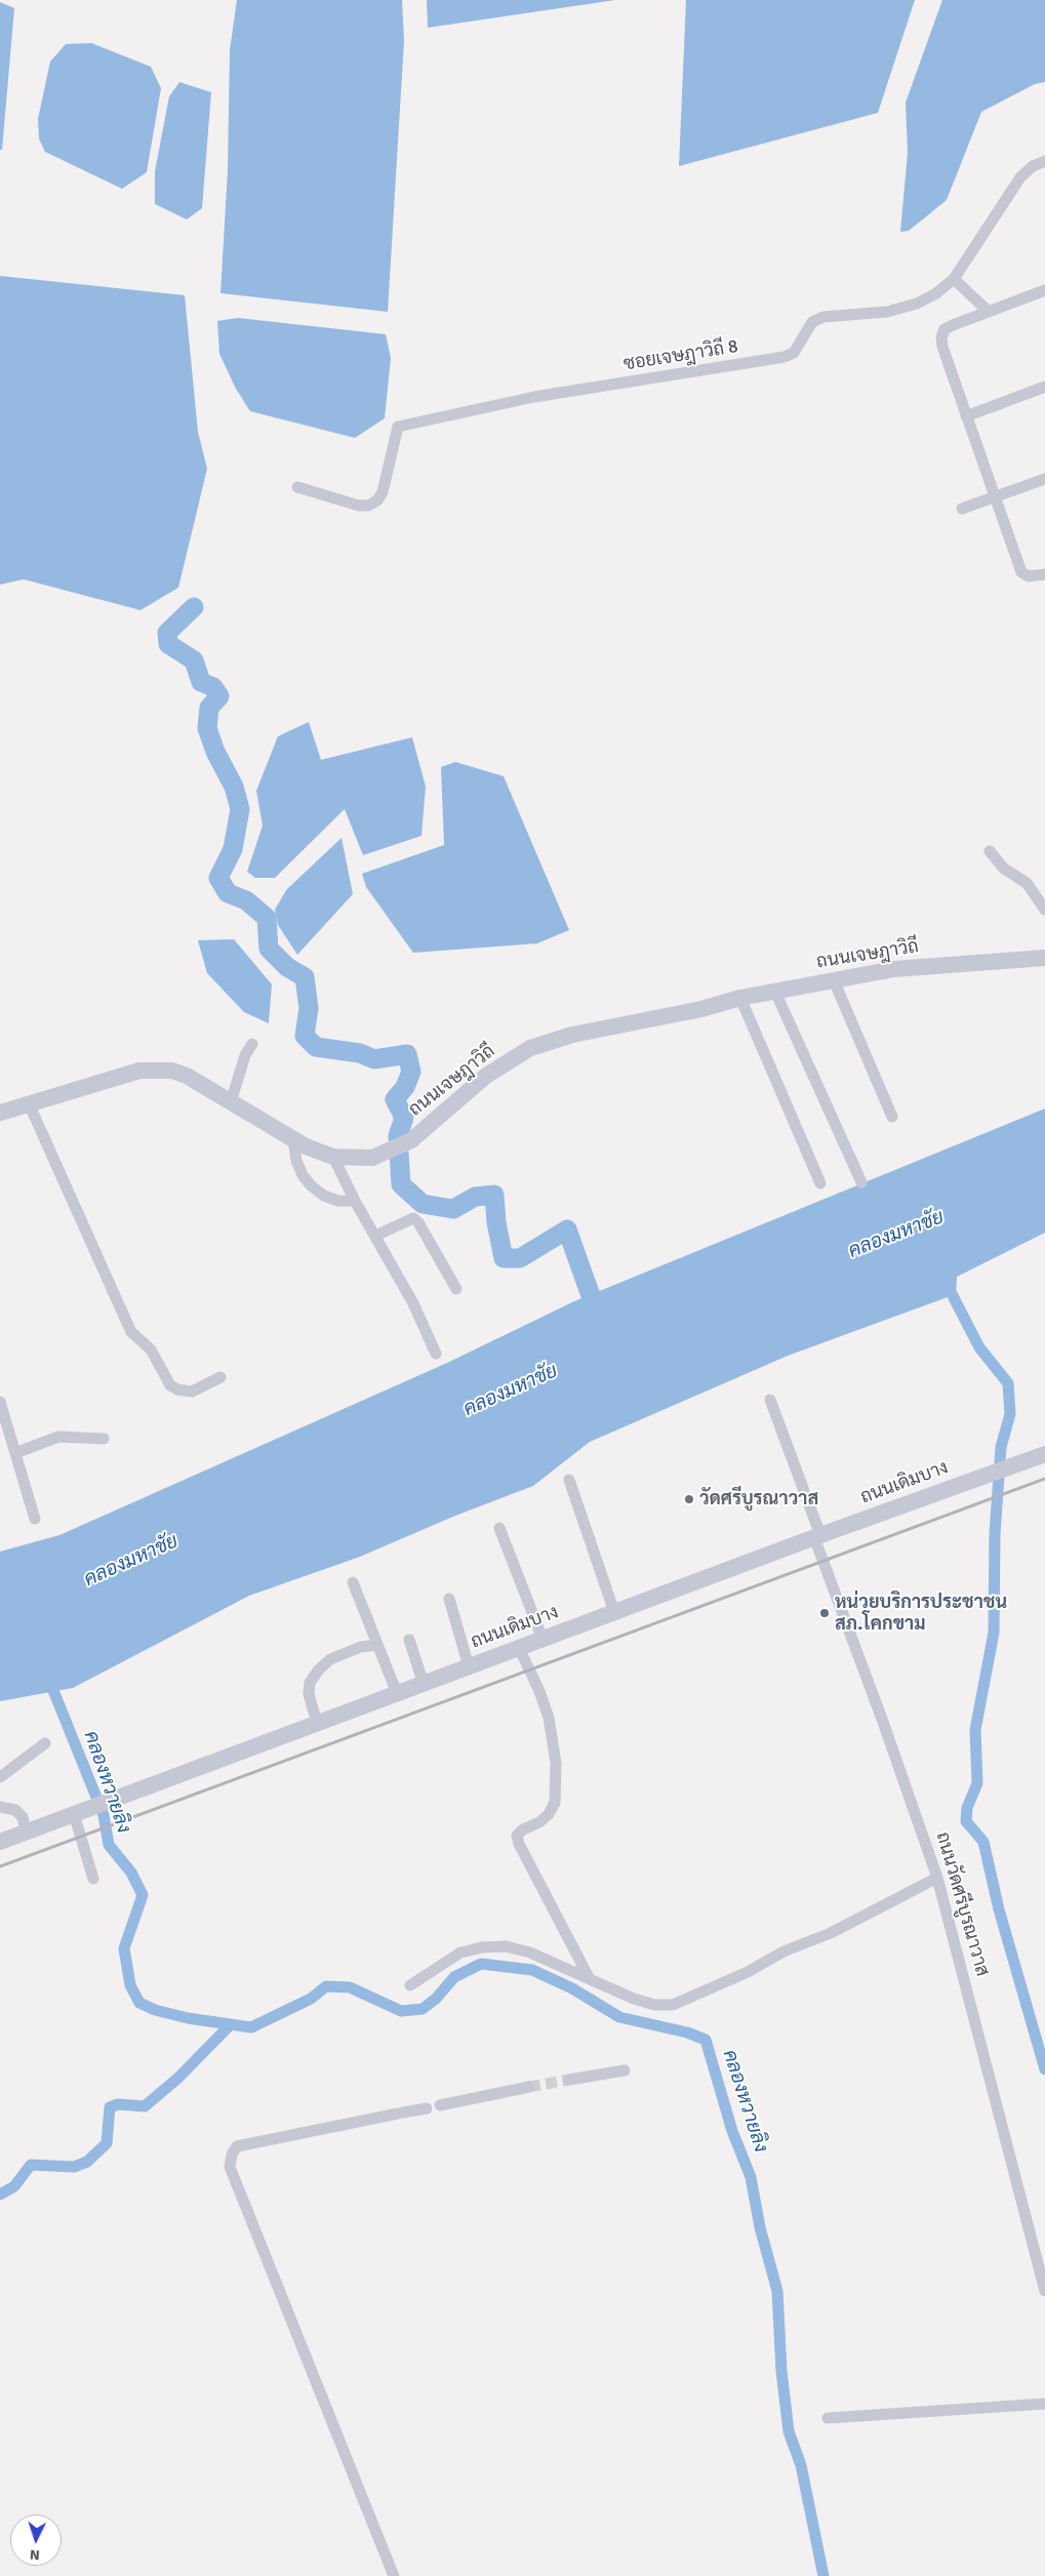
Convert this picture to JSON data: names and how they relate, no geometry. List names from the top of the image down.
{
  "streets": {
    "street": [
      "ซอยเจษฎาวิถี 8",
      "ถนนเจษฎาวิถี",
      "ถนนเดิมบาง",
      "ถนนวัดศรีบูรณาวาส"
    ]
  },
  "crossings": [
    ["ถนนเดิมบาง", "ถนนวัดศรีบูรณาวาส"]
  ],
  "water": ["คลองมหาชัย", "คลองหวายลิง"],
  "places": ["วัดศรีบูรณาวาส", "หน่วยบริการประชาชน สภ.โคกขาม"],
  "north": "bottom"
}
